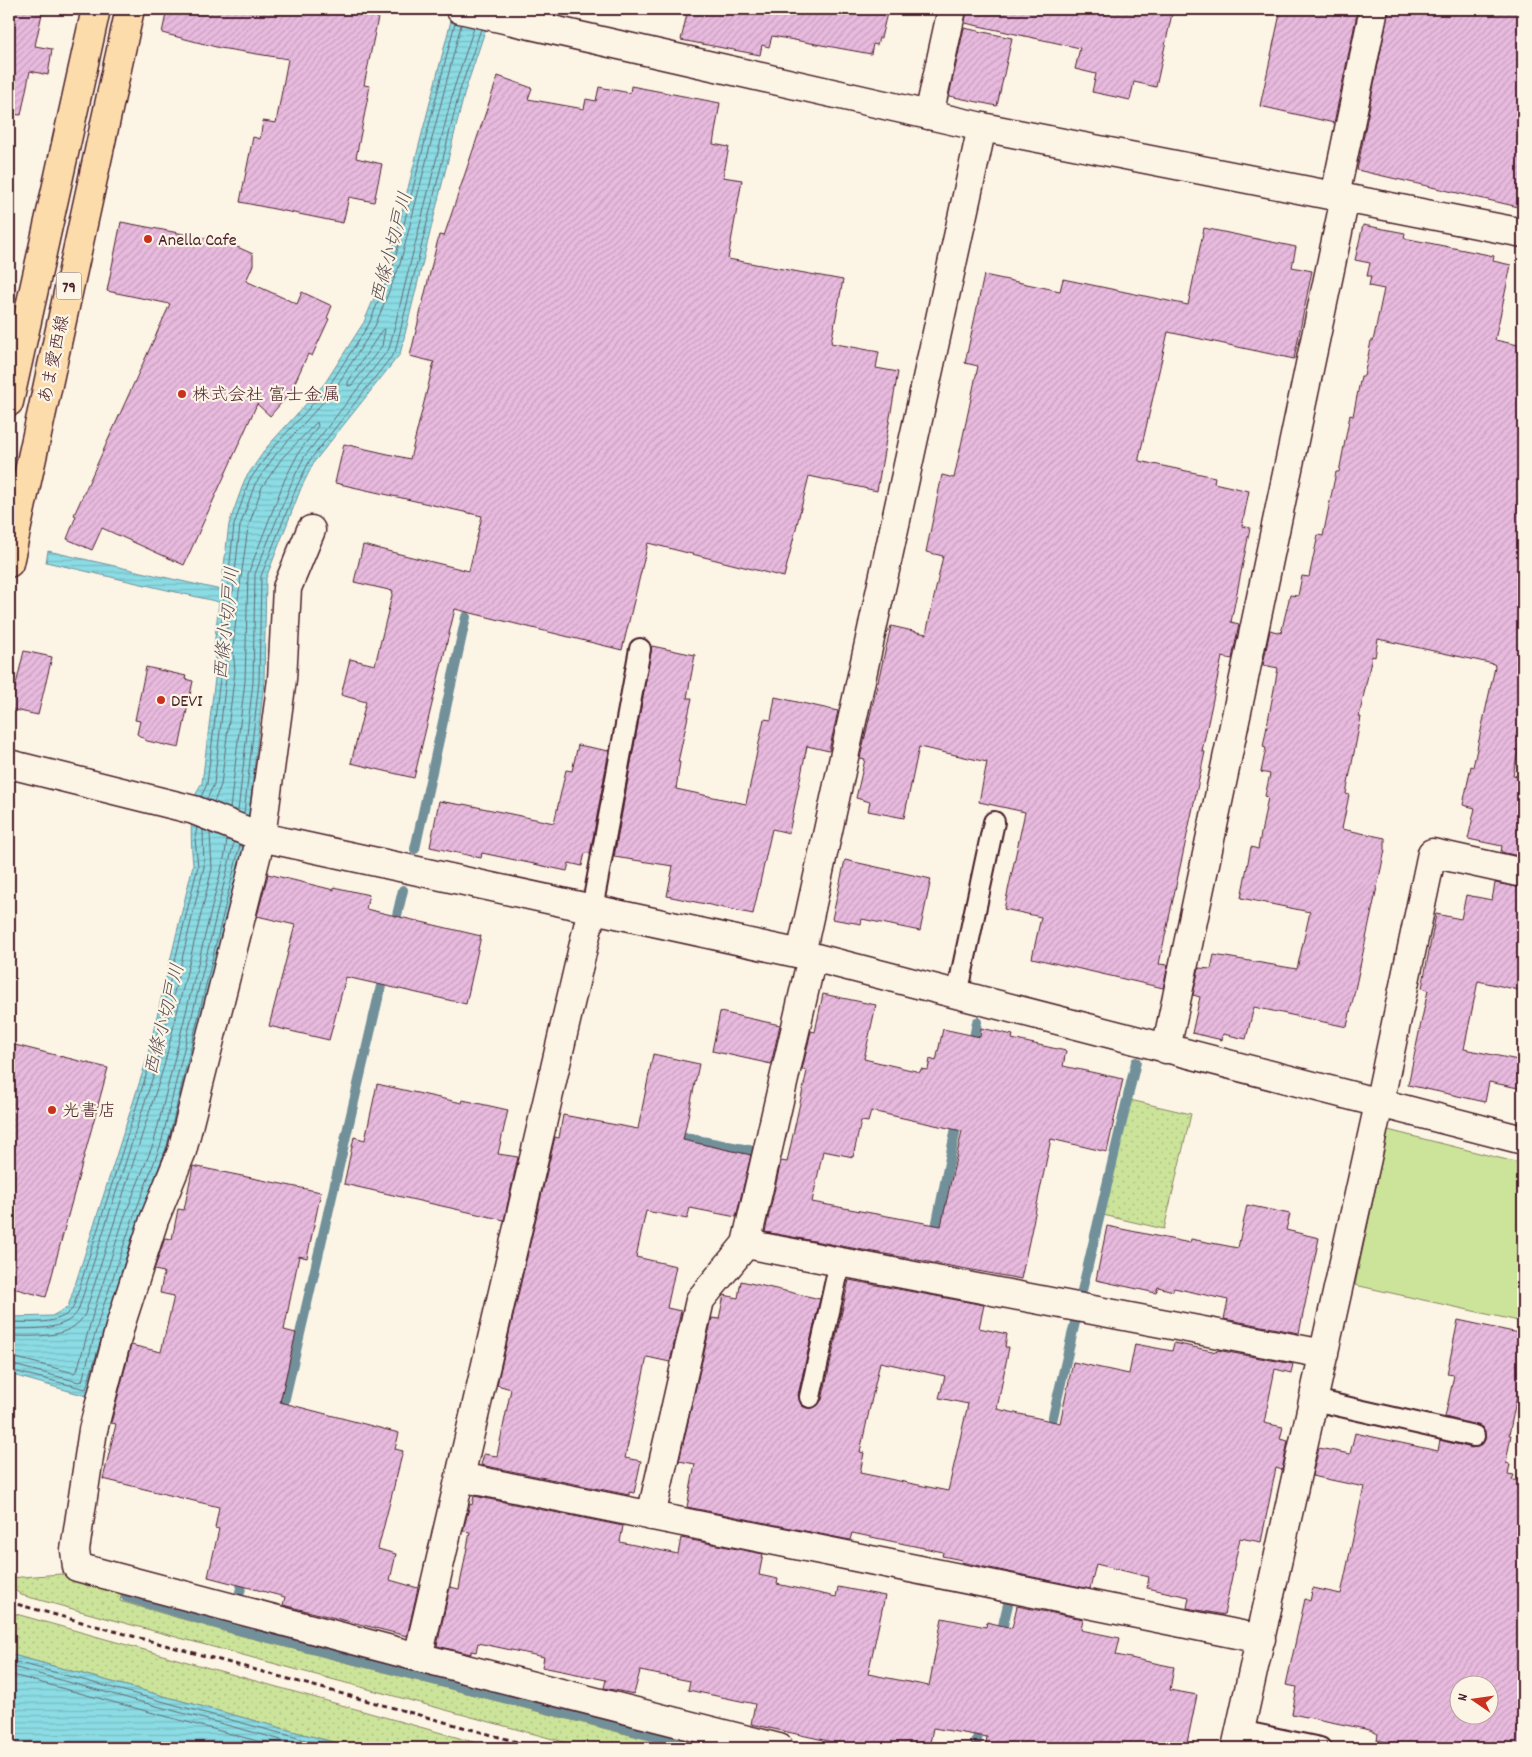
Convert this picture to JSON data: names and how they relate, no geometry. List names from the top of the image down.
{
  "streets": {
    "main road": ["79", "あま愛西線"]
  },
  "water": ["西條小切戸川"],
  "places": [
    "Anella Cafe",
    "株式会社 富士金属",
    "DEVI",
    "光書店"
  ],
  "north": "left"
}
